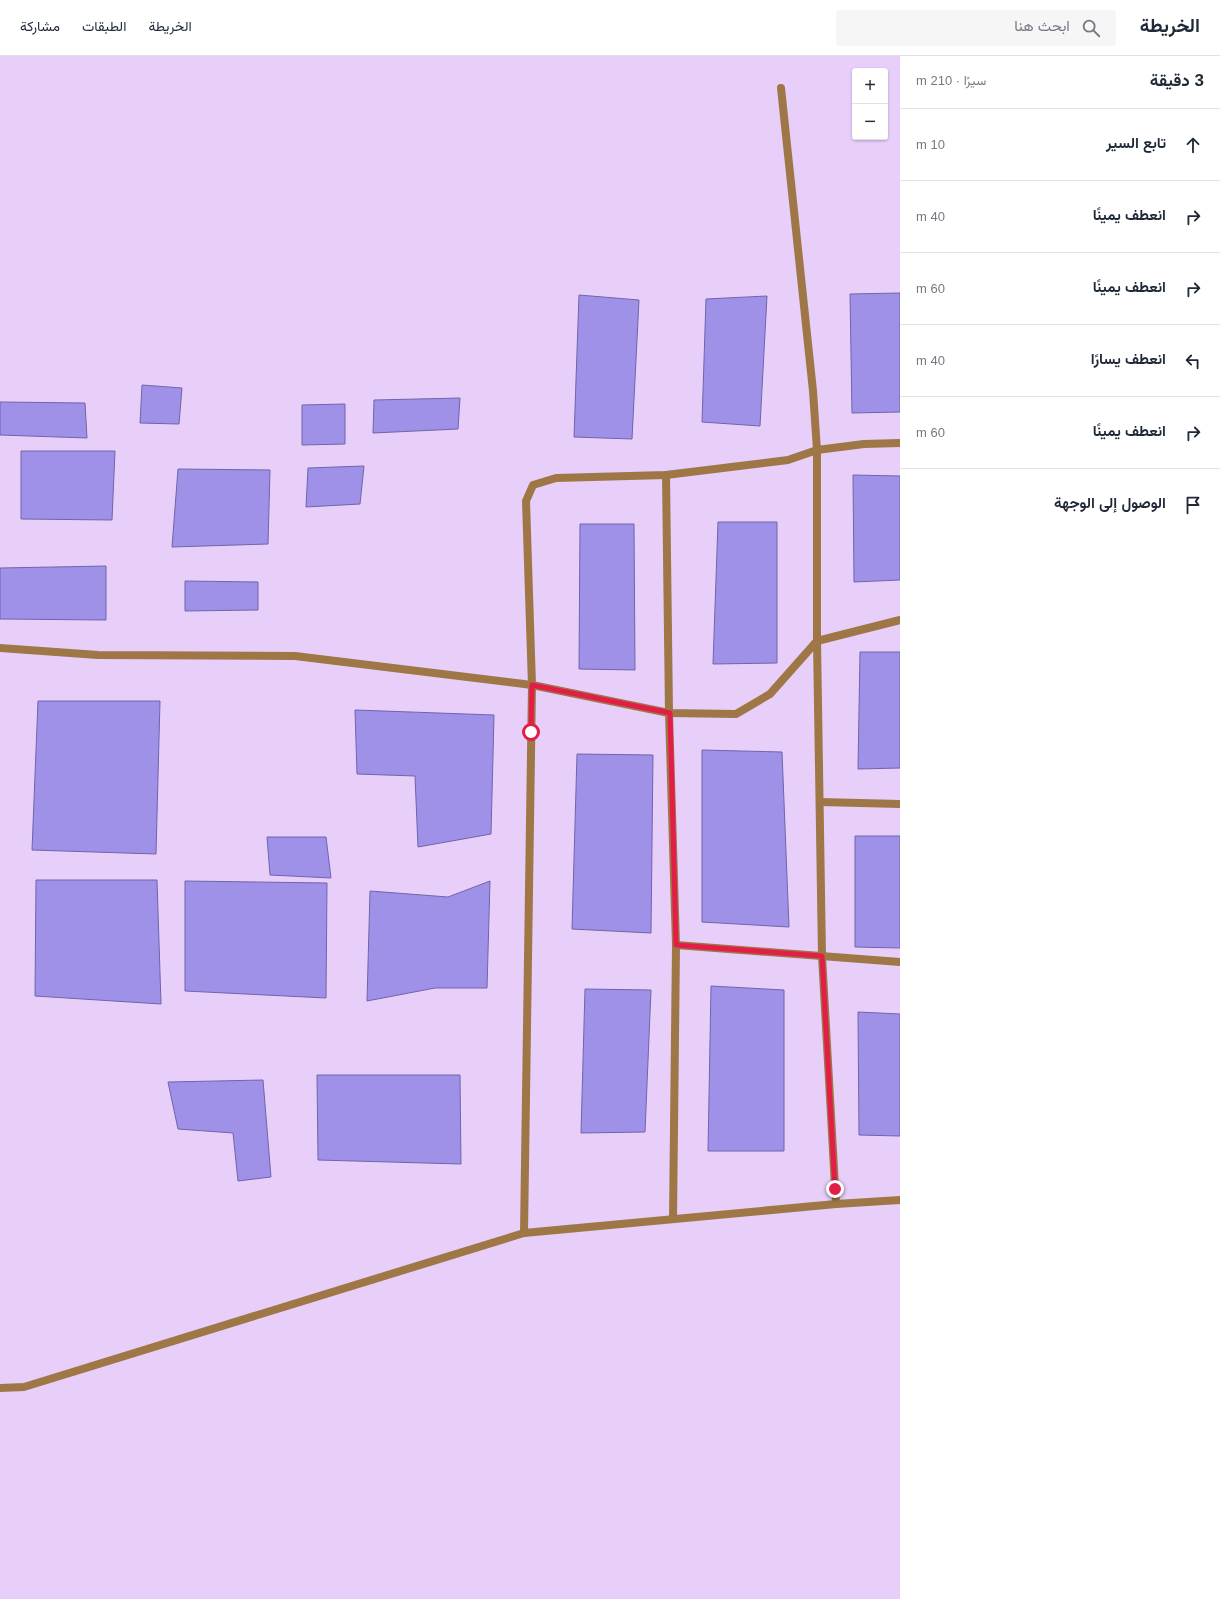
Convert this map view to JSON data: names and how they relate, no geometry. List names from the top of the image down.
{
  "page": {
    "header": "الخريطة",
    "search": "ابحث هنا",
    "nav": ["الخريطة", "الطبقات", "مشاركة"],
    "heading": ["3 دقيقة", "سيرًا · 210 m"],
    "map_buttons": ["+", "−"],
    "list": [
      ["تابع السير", "10 m"],
      ["انعطف يمينًا", "40 m"],
      ["انعطف يمينًا", "60 m"],
      ["انعطف يسارًا", "40 m"],
      ["انعطف يمينًا", "60 m"],
      "الوصول إلى الوجهة"
    ]
  }
}
